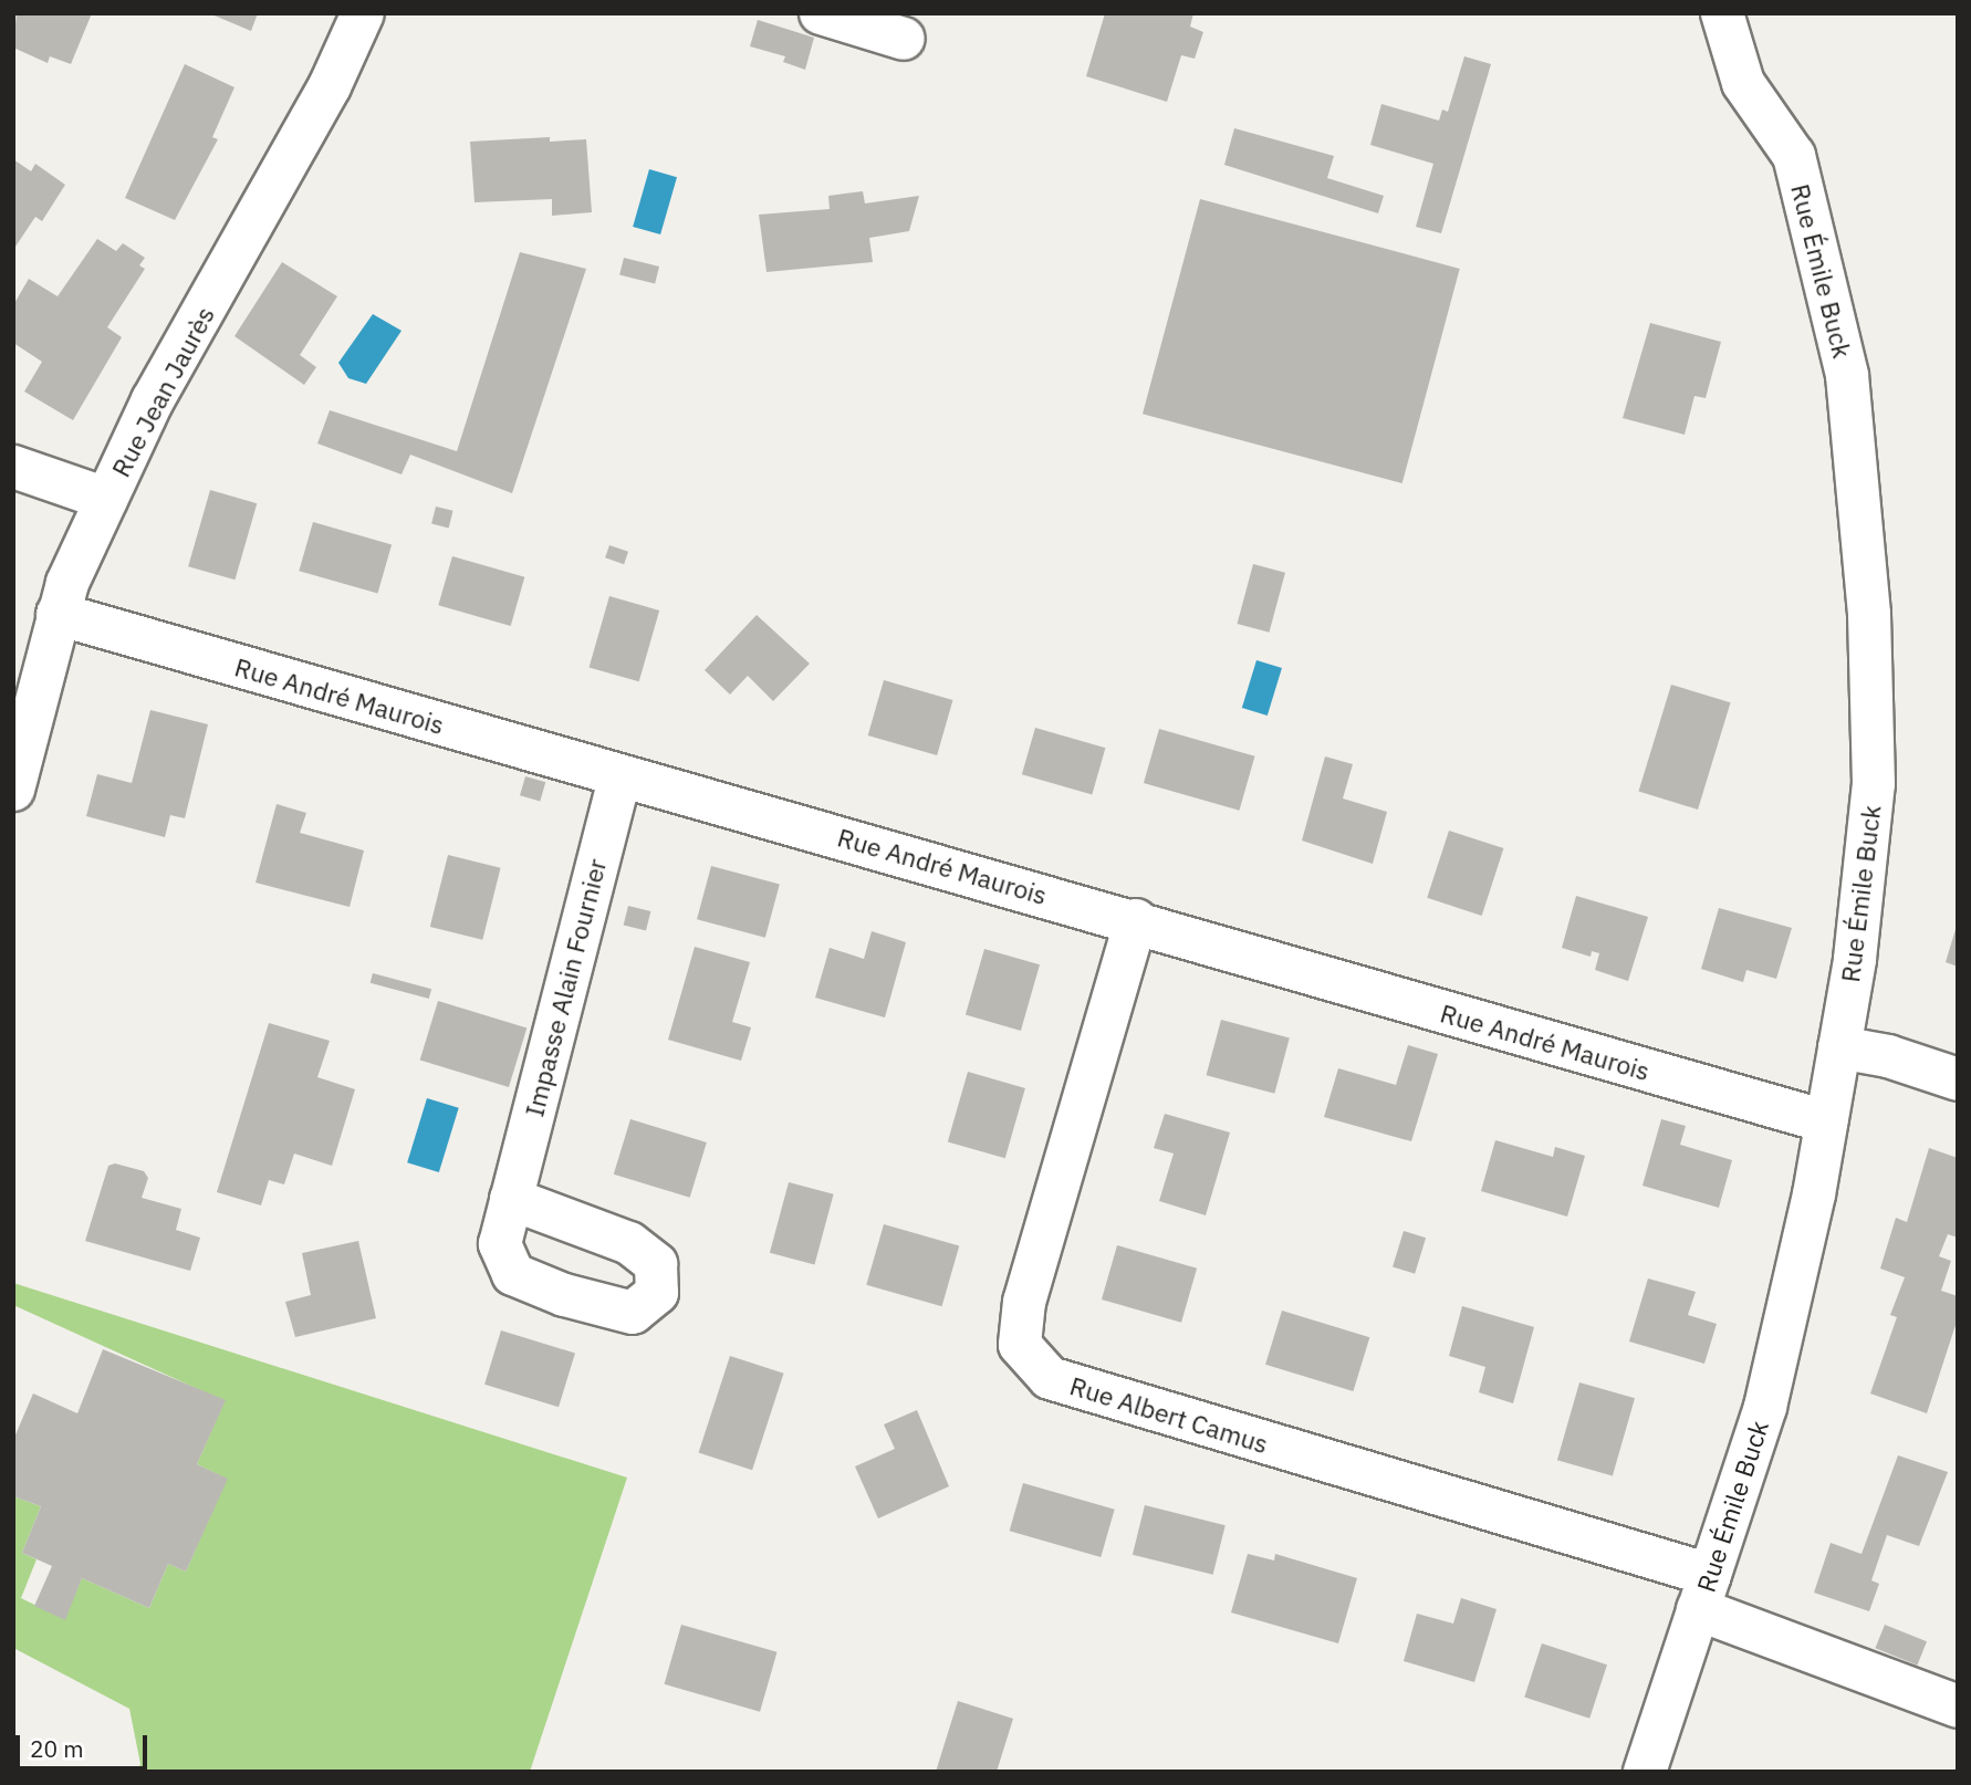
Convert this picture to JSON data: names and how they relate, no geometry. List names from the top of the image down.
{
  "streets": {
    "street": [
      "Rue Émile Buck",
      "Rue Jean Jaurès",
      "Rue André Maurois",
      "Impasse Alain Fournier",
      "Rue Albert Camus"
    ]
  },
  "crossings": [
    ["Rue Émile Buck", "Rue André Maurois"],
    ["Rue Émile Buck", "Rue Albert Camus"],
    ["Rue Jean Jaurès", "Rue André Maurois"],
    ["Rue André Maurois", "Impasse Alain Fournier"],
    ["Rue André Maurois", "Rue Albert Camus"]
  ],
  "scale_bar": "20 m"
}
